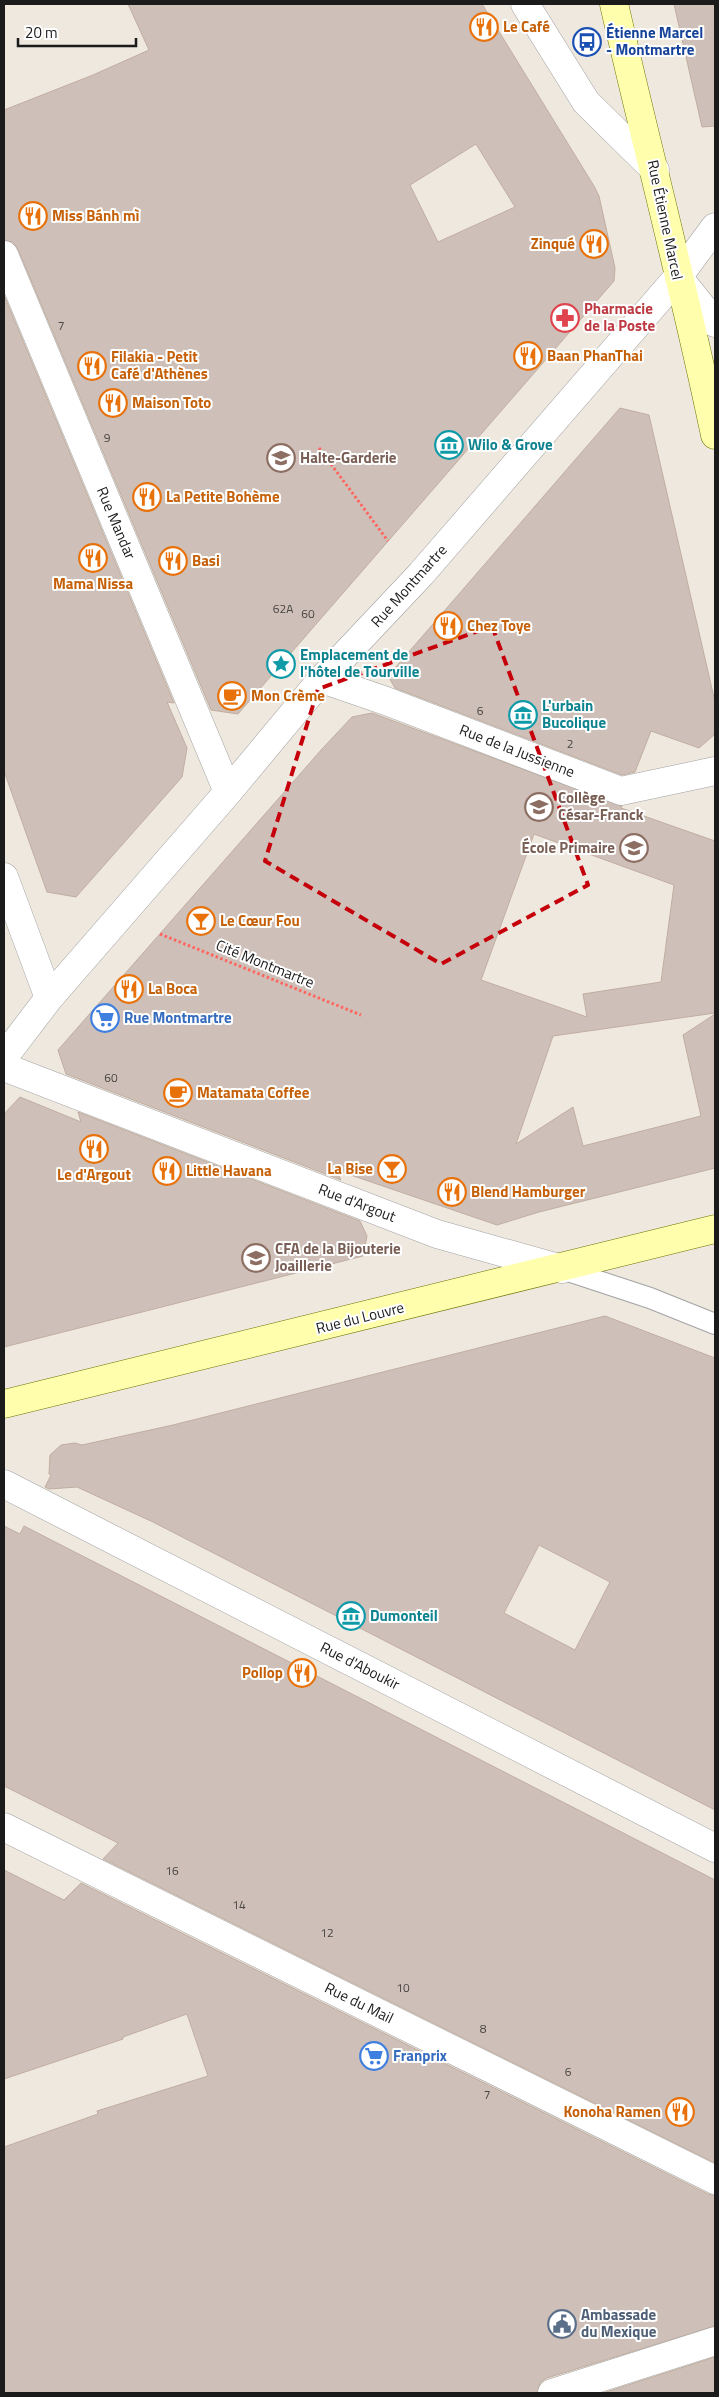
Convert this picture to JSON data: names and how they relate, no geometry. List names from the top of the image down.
{
  "streets": {
    "main road": ["Rue Étienne Marcel", "Rue du Louvre"],
    "street": [
      "Rue Mandar",
      "Rue Montmartre",
      "Rue de la Jussienne",
      "Rue d'Argout",
      "Rue d'Aboukir",
      "Rue du Mail"
    ],
    "path": ["Cité Montmartre"]
  },
  "crossings": [
    ["Rue Étienne Marcel", "Rue Montmartre"],
    ["Rue Mandar", "Rue Montmartre"],
    ["Rue Montmartre", "Rue de la Jussienne"],
    ["Rue d'Argout", "Rue du Louvre"]
  ],
  "places": {
    "restaurant": [
      "Le Café",
      "Miss Bánh mì",
      "Zinqué",
      "Baan PhanThai",
      "Filakia - Petit Café d'Athènes",
      "Maison Toto",
      "La Petite Bohème",
      "Mama Nissa",
      "Basi",
      "Chez Toye",
      "La Boca",
      "Le d'Argout",
      "Little Havana",
      "Blend Hamburger",
      "Pollop",
      "Konoha Ramen"
    ],
    "bus stop": ["Étienne Marcel - Montmartre"],
    "pharmacy": ["Pharmacie de la Poste"],
    "museum": ["Wilo & Grove", "L'urbain Bucolique", "Dumonteil"],
    "school or university": [
      "Halte-Garderie",
      "Collège César-Franck",
      "École Primaire",
      "CFA de la Bijouterie Joaillerie"
    ],
    "place": ["Emplacement de l'hôtel de Tourville"],
    "cafe": ["Mon Crème", "Matamata Coffee"],
    "bar": ["Le Cœur Fou", "La Bise"],
    "supermarket": ["Rue Montmartre", "Franprix"],
    "public building": ["Ambassade du Mexique"]
  },
  "house_numbers": [
    "7",
    "9",
    "62A",
    "60",
    "6",
    "2",
    "60",
    "16",
    "14",
    "12",
    "10",
    "8",
    "6",
    "7"
  ],
  "scale_bar": "20 m"
}
